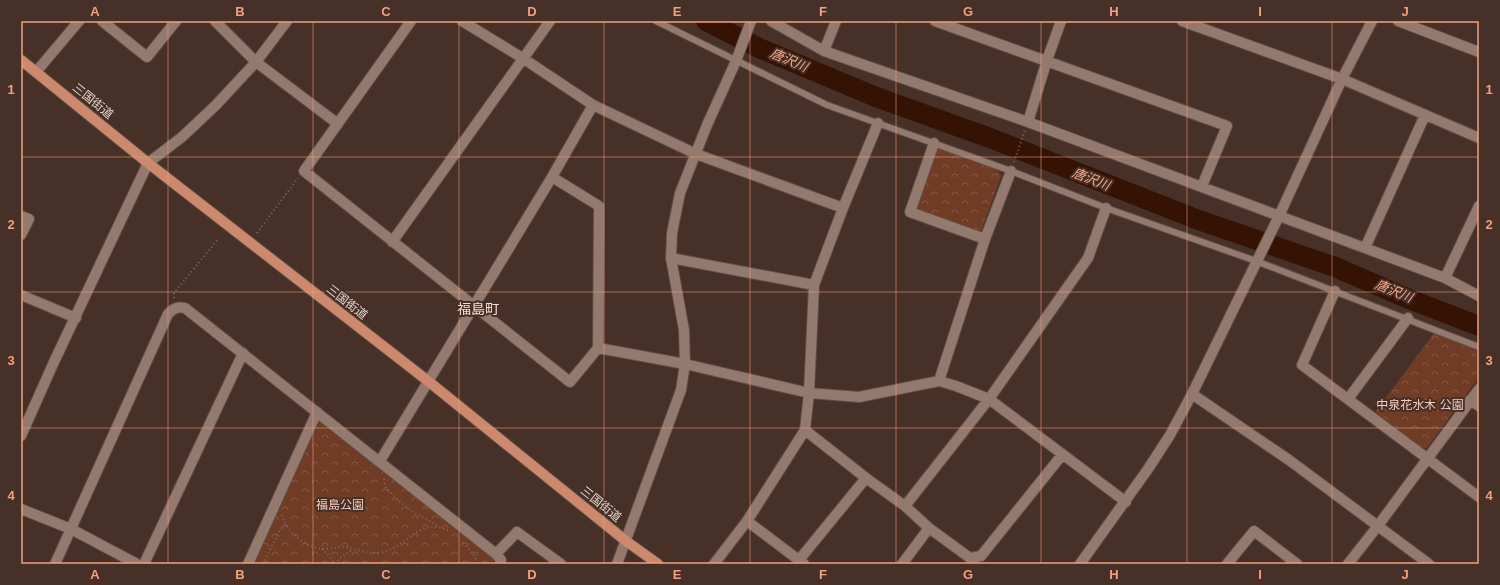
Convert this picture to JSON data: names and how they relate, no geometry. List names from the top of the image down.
{
  "streets": {
    "main road": ["三国街道"]
  },
  "districts": ["福島町"],
  "water": ["唐沢川"],
  "parks": ["中泉花水木 公園", "福島公園"],
  "grid": {
    "columns": [
      "A",
      "B",
      "C",
      "D",
      "E",
      "F",
      "G",
      "H",
      "I",
      "J"
    ],
    "rows": [
      "1",
      "2",
      "3",
      "4"
    ]
  }
}
